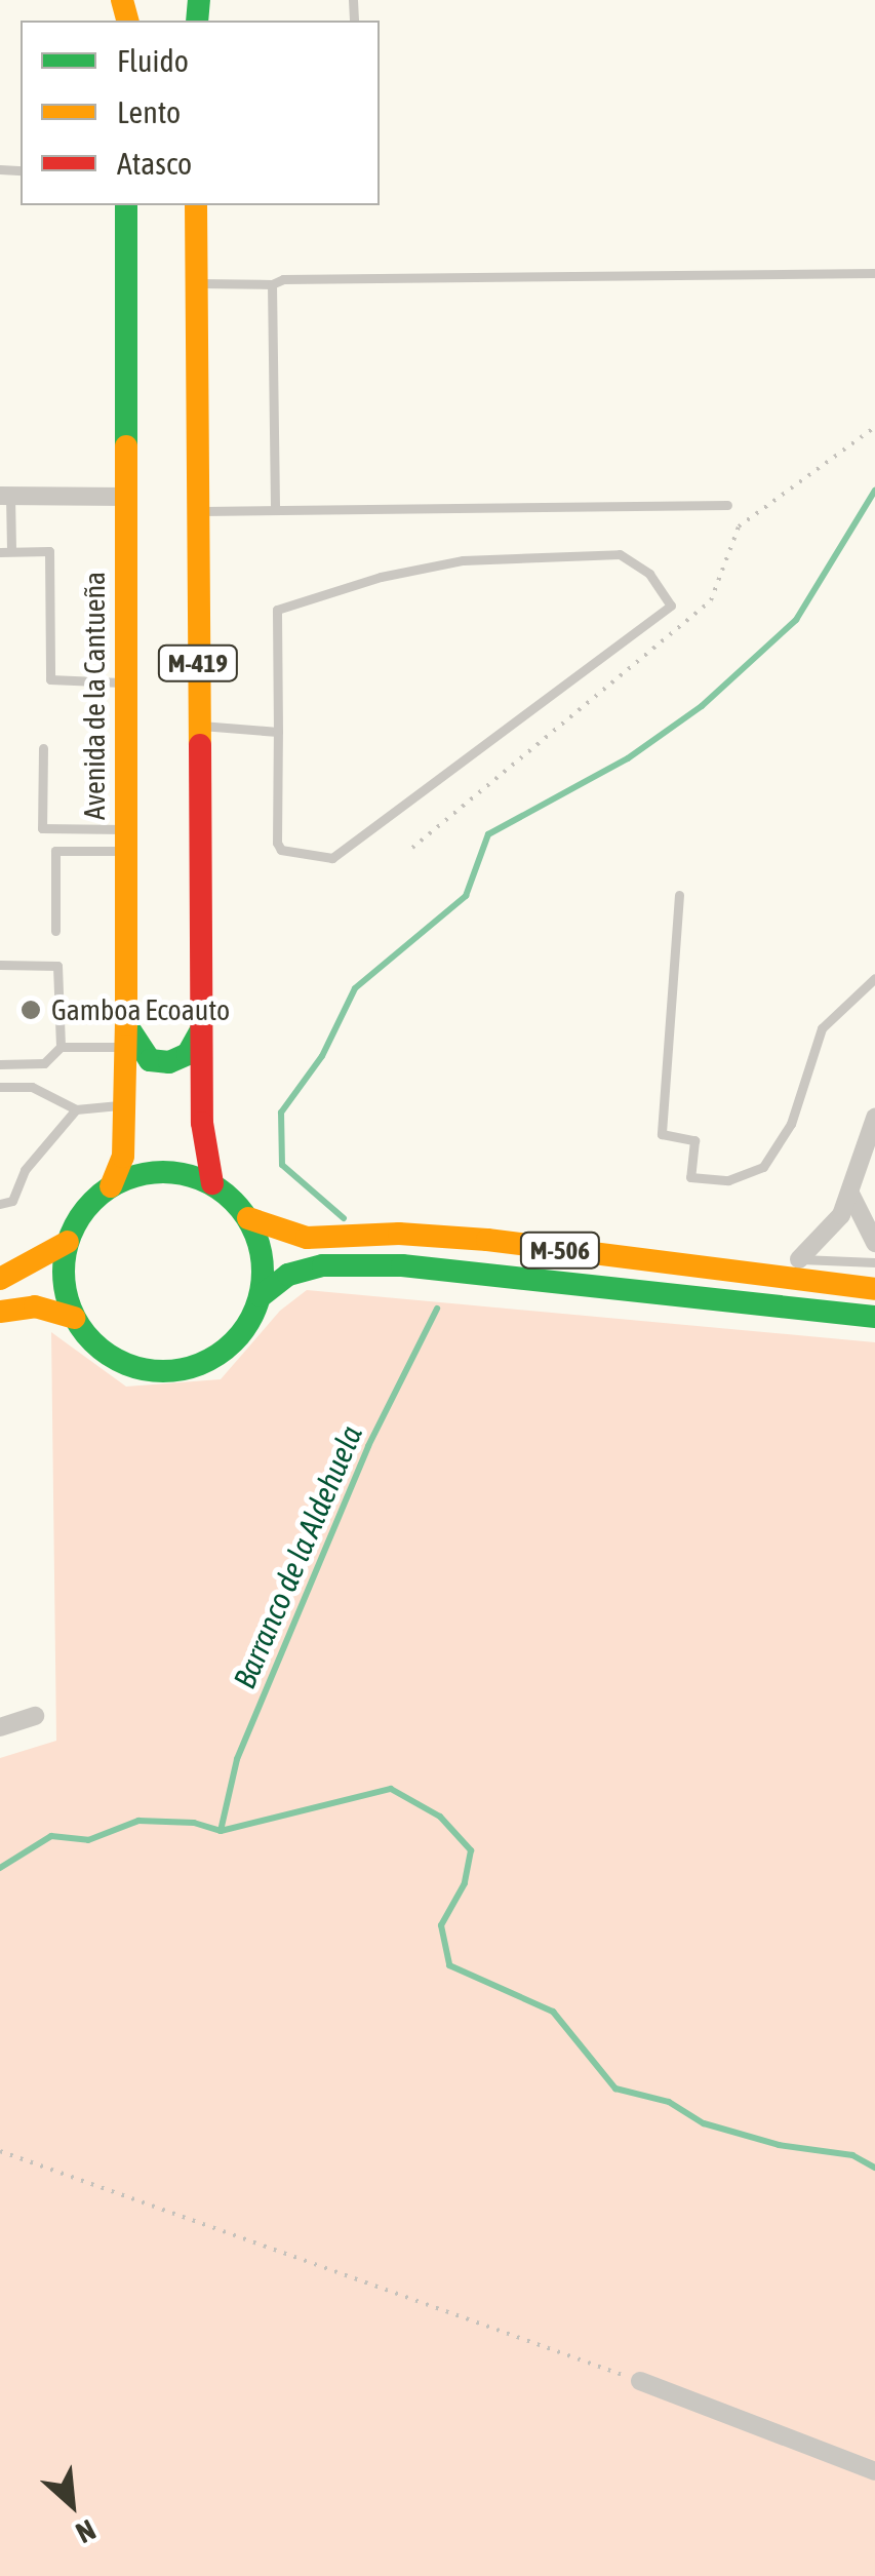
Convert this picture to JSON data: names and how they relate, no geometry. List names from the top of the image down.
{
  "streets": {
    "main road": ["M-419", "Avenida de la Cantueña", "M-506"]
  },
  "crossings": [
    ["M-419", "Avenida de la Cantueña"],
    ["M-419", "M-506"],
    ["Avenida de la Cantueña", "M-506"]
  ],
  "water": ["Barranco de la Aldehuela"],
  "places": ["Gamboa Ecoauto"],
  "legend": ["Fluido", "Lento", "Atasco"],
  "north": "bottom right"
}
